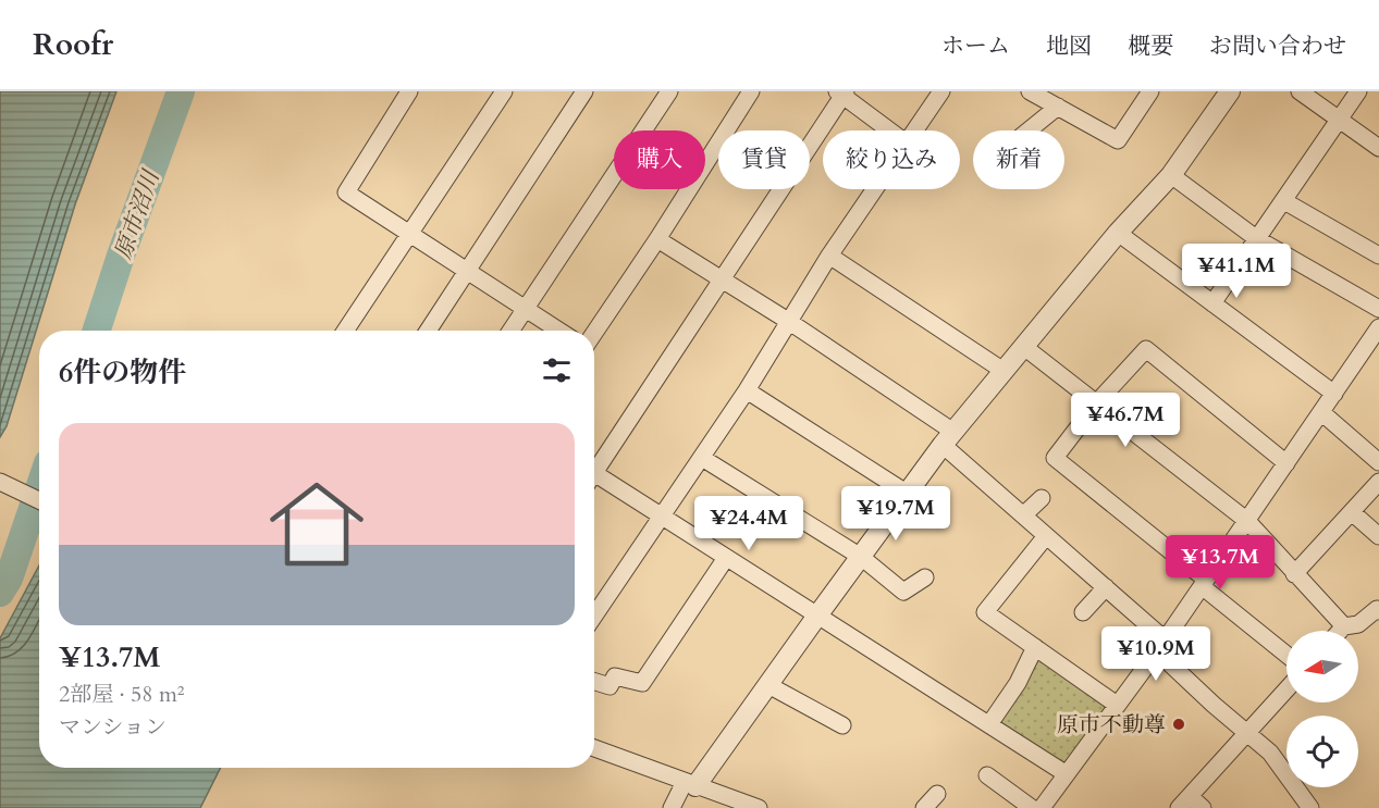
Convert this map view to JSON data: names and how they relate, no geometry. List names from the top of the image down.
{
  "water": ["原市沼川"],
  "places": ["原市不動尊"],
  "north": "left",
  "page": {
    "header": "Roofr",
    "nav": [
      "ホーム",
      "地図",
      "概要",
      "お問い合わせ"
    ],
    "chip": [
      "購入",
      "賃貸",
      "絞り込み",
      "新着"
    ],
    "price": [
      "¥41.1M",
      "¥46.7M",
      "¥19.7M",
      "¥24.4M",
      "¥13.7M",
      "¥10.9M"
    ],
    "heading": "6件の物件",
    "list": [
      {
        "name": "¥13.7M",
        "note": "2部屋 · 58 m² · マンション"
      }
    ]
  }
}
